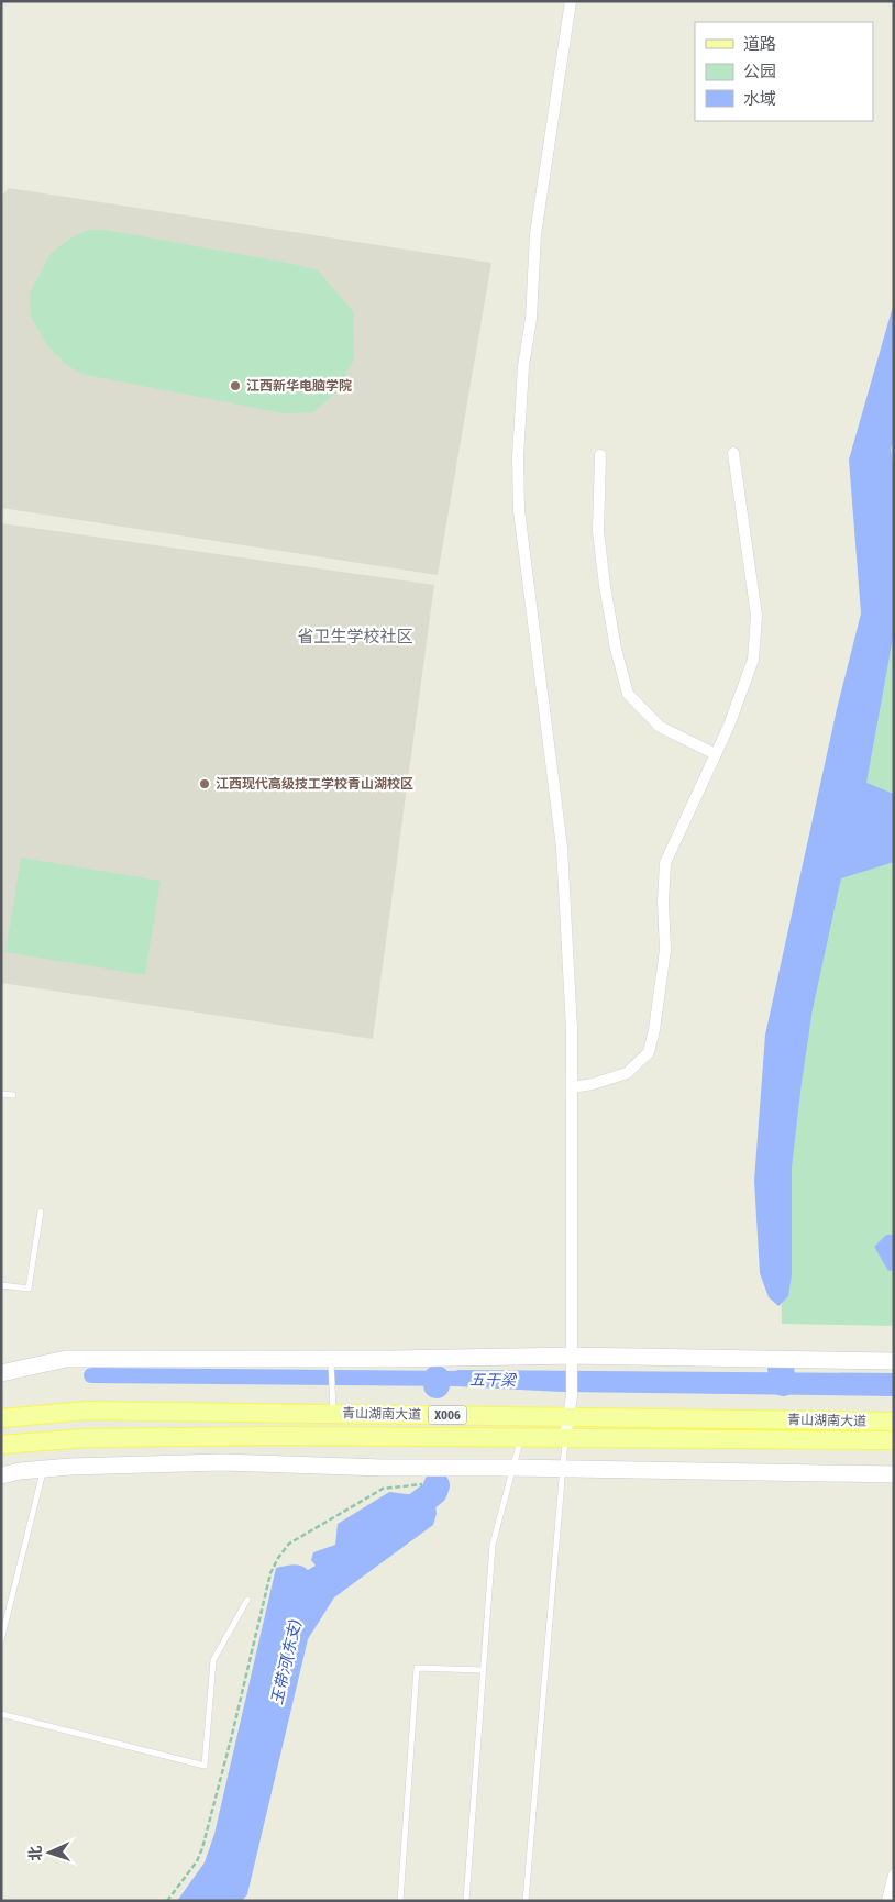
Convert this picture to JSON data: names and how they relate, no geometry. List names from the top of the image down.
{
  "streets": {
    "main road": ["青山湖南大道", "X006"]
  },
  "districts": ["省卫生学校社区"],
  "water": ["五干梁", "玉带河(东支)"],
  "places": ["江西新华电脑学院", "江西现代高级技工学校青山湖校区"],
  "legend": ["道路", "公园", "水域"],
  "north": "left"
}
